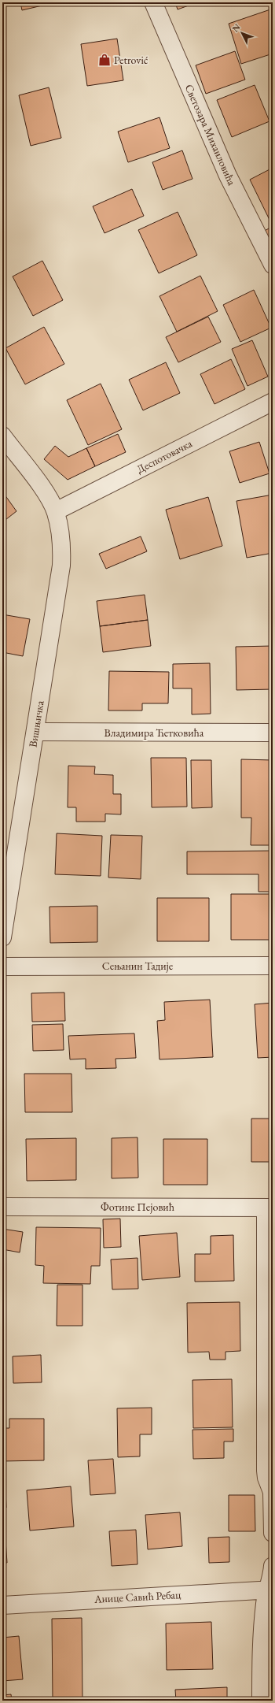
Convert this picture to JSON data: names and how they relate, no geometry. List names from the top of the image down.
{
  "streets": {
    "street": [
      "Светозара Михаиловића",
      "Деспотовачка",
      "Вишњичка",
      "Владимира Ћетковића",
      "Сењанин Тадије",
      "Фотине Пејовић",
      "Анице Савић Ребац"
    ]
  },
  "crossings": [
    ["Деспотовачка", "Вишњичка"],
    ["Вишњичка", "Владимира Ћетковића"]
  ],
  "places": {
    "shop": ["Petrović"]
  },
  "north": "top left"
}
